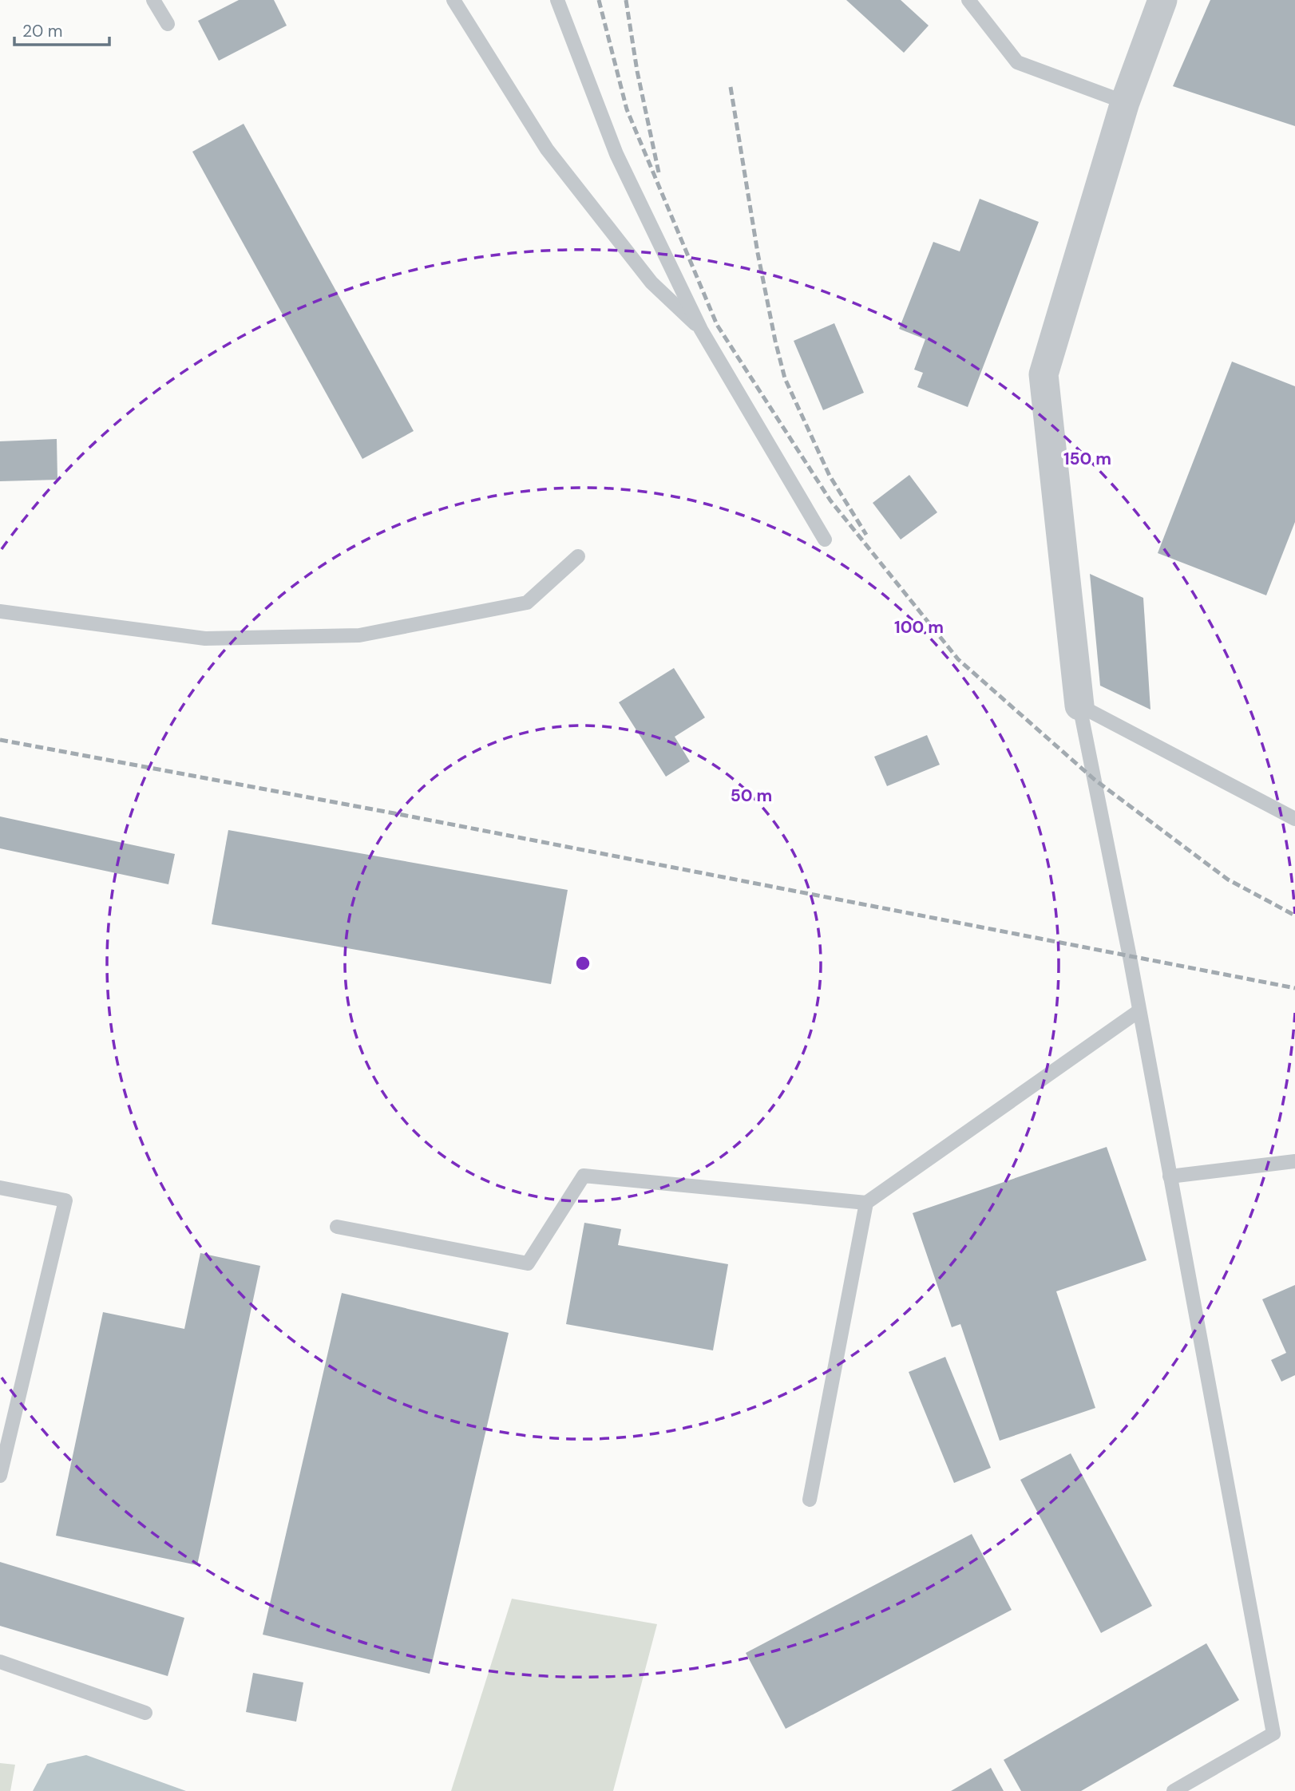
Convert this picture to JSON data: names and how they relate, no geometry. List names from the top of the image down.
{
  "scale_bar": "20 m",
  "rings": ["150 m", "100 m", "50 m"]
}
